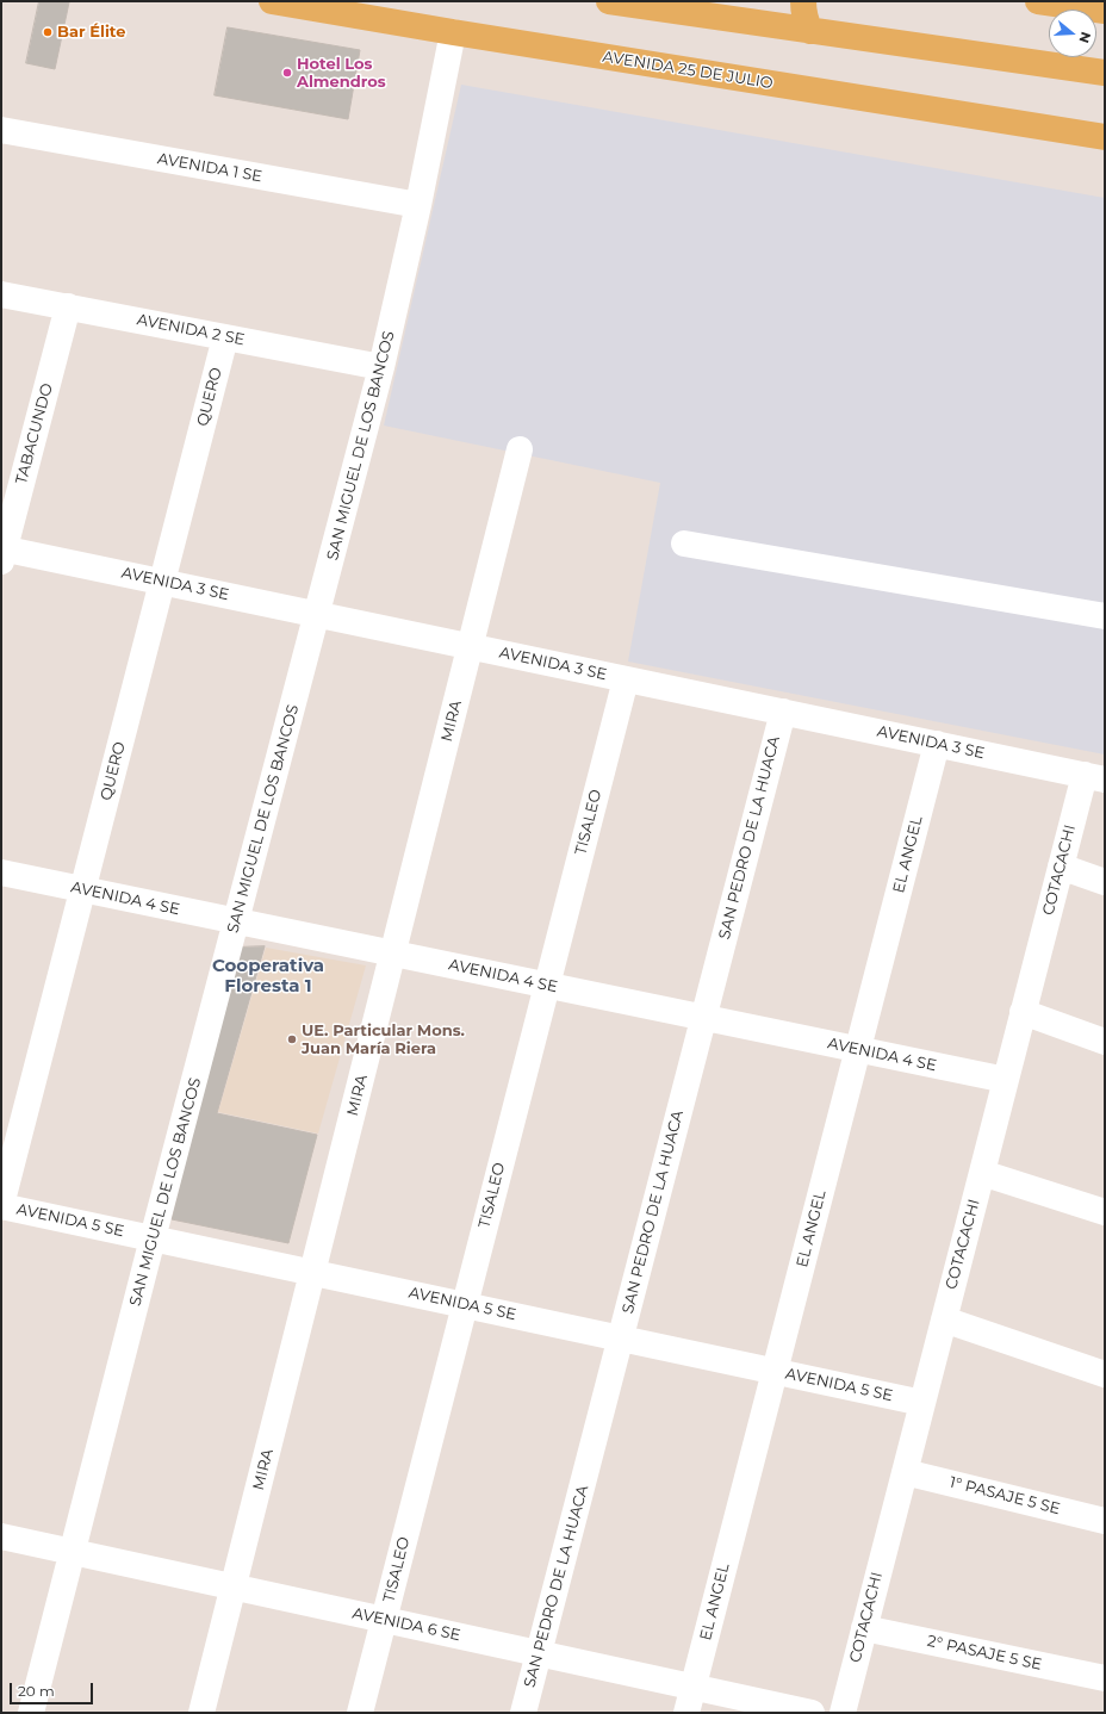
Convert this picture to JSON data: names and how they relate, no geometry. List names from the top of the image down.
{
  "streets": {
    "main road": ["AVENIDA 25 DE JULIO"],
    "street": [
      "AVENIDA 1 SE",
      "AVENIDA 2 SE",
      "QUERO",
      "TABACUNDO",
      "SAN MIGUEL DE LOS BANCOS",
      "AVENIDA 3 SE",
      "MIRA",
      "TISALEO",
      "SAN PEDRO DE LA HUACA",
      "EL ANGEL",
      "COTACACHI",
      "AVENIDA 4 SE",
      "AVENIDA 5 SE",
      "1° PASAJE 5 SE",
      "AVENIDA 6 SE",
      "2° PASAJE 5 SE"
    ]
  },
  "crossings": [
    ["AVENIDA 25 DE JULIO", "SAN MIGUEL DE LOS BANCOS"],
    ["AVENIDA 1 SE", "SAN MIGUEL DE LOS BANCOS"],
    ["AVENIDA 2 SE", "QUERO"],
    ["AVENIDA 2 SE", "TABACUNDO"],
    ["AVENIDA 2 SE", "SAN MIGUEL DE LOS BANCOS"],
    ["QUERO", "AVENIDA 3 SE"],
    ["QUERO", "AVENIDA 4 SE"],
    ["QUERO", "AVENIDA 5 SE"],
    ["TABACUNDO", "AVENIDA 3 SE"],
    ["SAN MIGUEL DE LOS BANCOS", "AVENIDA 3 SE"],
    ["SAN MIGUEL DE LOS BANCOS", "AVENIDA 4 SE"],
    ["SAN MIGUEL DE LOS BANCOS", "AVENIDA 5 SE"],
    ["SAN MIGUEL DE LOS BANCOS", "AVENIDA 6 SE"],
    ["AVENIDA 3 SE", "MIRA"],
    ["AVENIDA 3 SE", "TISALEO"],
    ["AVENIDA 3 SE", "SAN PEDRO DE LA HUACA"],
    ["AVENIDA 3 SE", "EL ANGEL"],
    ["AVENIDA 3 SE", "COTACACHI"],
    ["MIRA", "AVENIDA 4 SE"],
    ["MIRA", "AVENIDA 5 SE"],
    ["MIRA", "AVENIDA 6 SE"],
    ["TISALEO", "AVENIDA 4 SE"],
    ["TISALEO", "AVENIDA 5 SE"],
    ["TISALEO", "AVENIDA 6 SE"],
    ["SAN PEDRO DE LA HUACA", "AVENIDA 4 SE"],
    ["SAN PEDRO DE LA HUACA", "AVENIDA 5 SE"],
    ["SAN PEDRO DE LA HUACA", "AVENIDA 6 SE"],
    ["EL ANGEL", "AVENIDA 4 SE"],
    ["EL ANGEL", "AVENIDA 5 SE"],
    ["EL ANGEL", "AVENIDA 6 SE"],
    ["COTACACHI", "AVENIDA 4 SE"],
    ["COTACACHI", "AVENIDA 5 SE"],
    ["COTACACHI", "1° PASAJE 5 SE"],
    ["COTACACHI", "2° PASAJE 5 SE"]
  ],
  "districts": ["Cooperativa Floresta 1"],
  "places": ["Bar Élite", "Hotel Los Almendros", "UE. Particular Mons. Juan María Riera"],
  "scale_bar": "20 m",
  "north": "right"
}
